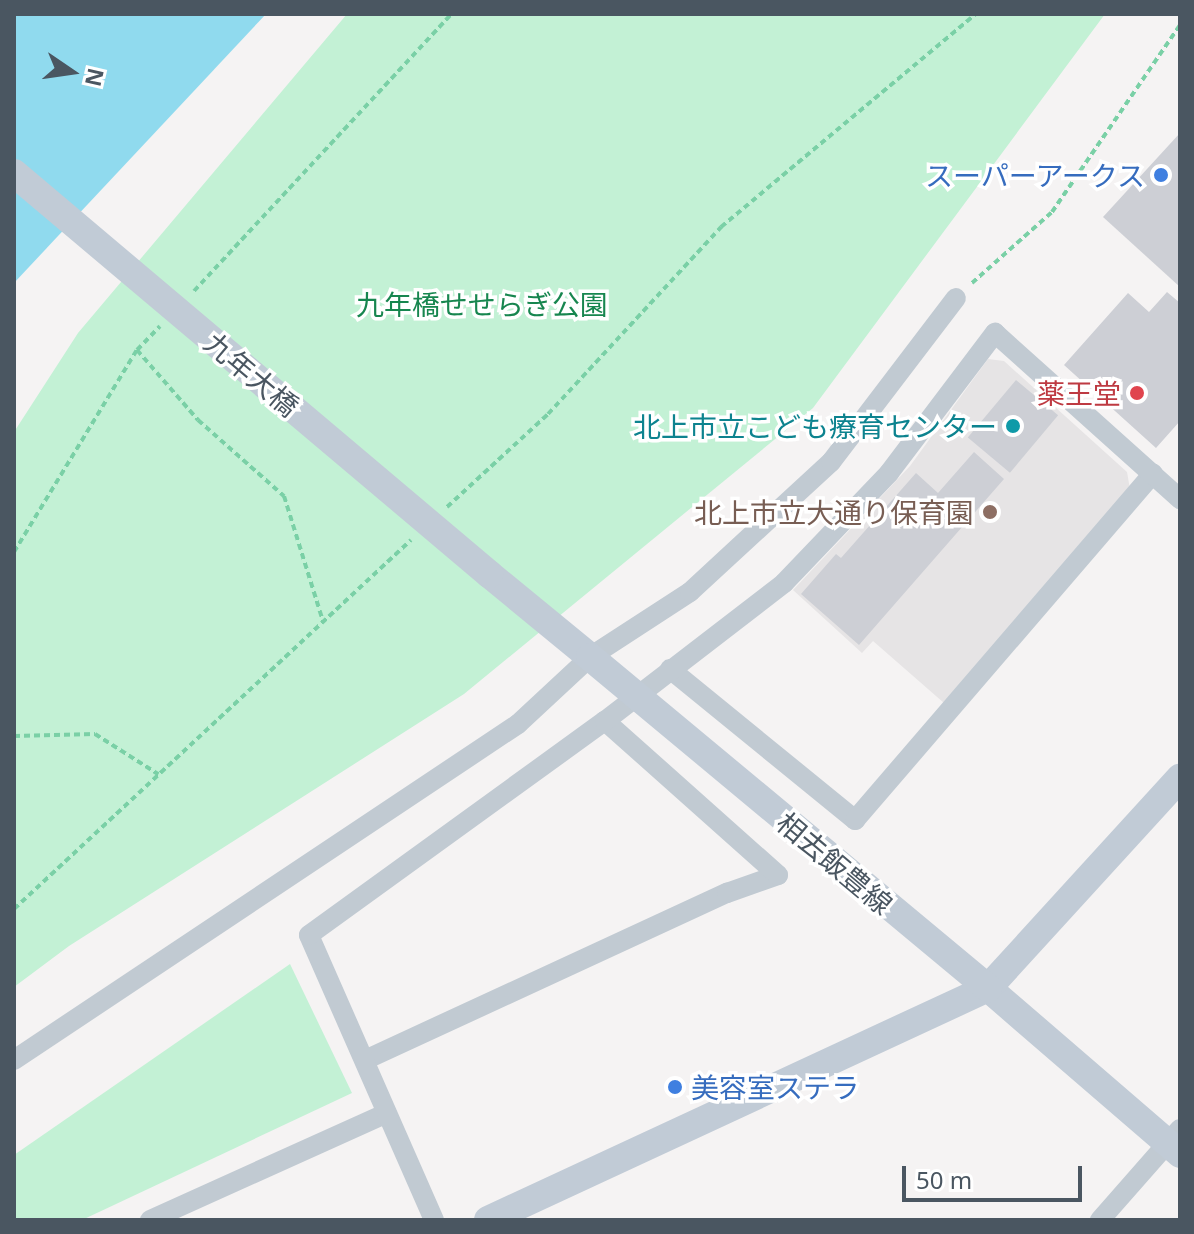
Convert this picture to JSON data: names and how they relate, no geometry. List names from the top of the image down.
{
  "streets": {
    "main road": ["九年大橋", "相去飯豊線"]
  },
  "crossings": [
    ["九年大橋", "相去飯豊線"]
  ],
  "parks": ["九年橋せせらぎ公園"],
  "places": [
    "スーパーアークス",
    "薬王堂",
    "北上市立こども療育センター",
    "北上市立大通り保育園",
    "美容室ステラ"
  ],
  "scale_bar": "50 m",
  "north": "right"
}
